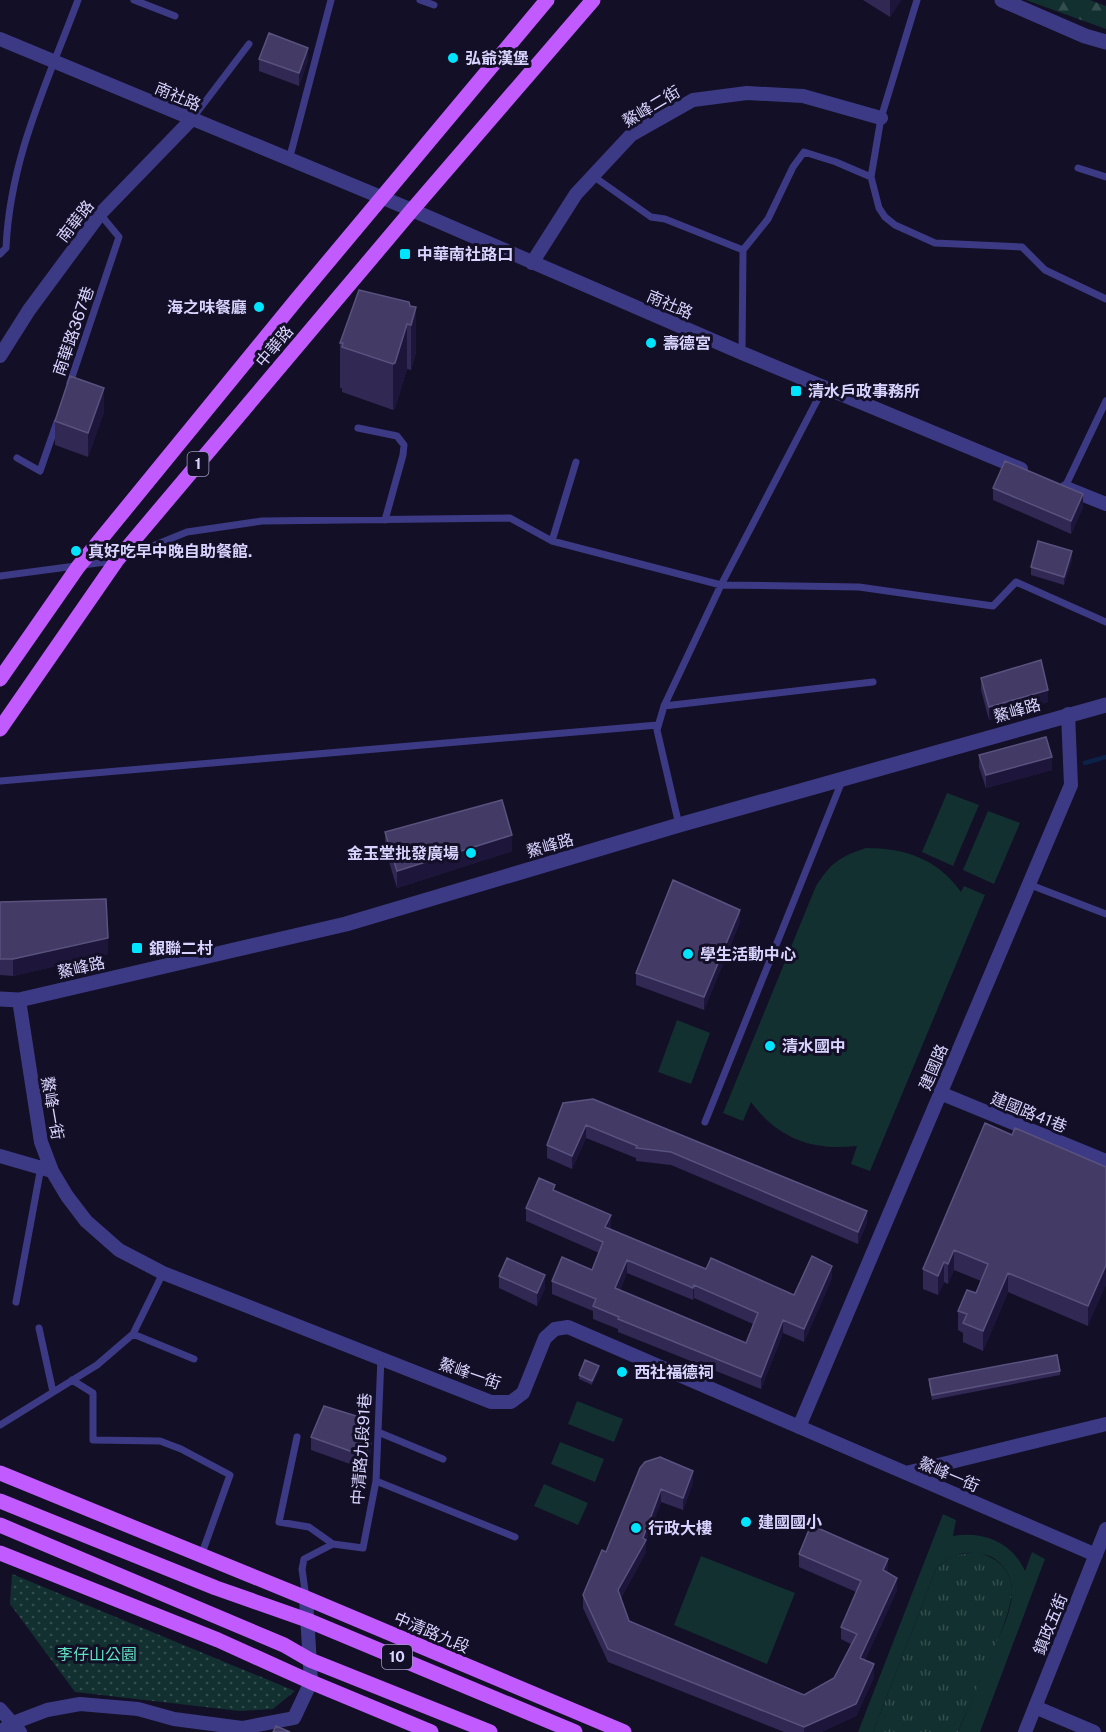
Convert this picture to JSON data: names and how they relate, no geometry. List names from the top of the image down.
{
  "streets": {
    "main road": [
      "中華路",
      "1",
      "中清路九段",
      "10"
    ],
    "street": [
      "南社路",
      "鰲峰二街",
      "南華路",
      "鰲峰路",
      "建國路",
      "鰲峰一街",
      "建國路41巷",
      "鎮政五街"
    ],
    "lane": ["南華路367巷", "中清路九段91巷"]
  },
  "crossings": [
    ["南社路", "鰲峰二街"],
    ["南社路", "南華路"],
    ["南社路", "中華路"],
    ["南華路", "南華路367巷"],
    ["鰲峰路", "建國路"],
    ["鰲峰路", "鰲峰一街"],
    ["建國路", "鰲峰一街"],
    ["建國路", "建國路41巷"],
    ["鰲峰一街", "中清路九段91巷"],
    ["鰲峰一街", "鎮政五街"]
  ],
  "parks": ["李仔山公園"],
  "places": {
    "other": [
      "弘爺漢堡",
      "海之味餐廳",
      "壽德宮",
      "真好吃早中晚自助餐館.",
      "金玉堂批發廣場",
      "學生活動中心",
      "清水國中",
      "西社福德祠",
      "建國國小",
      "行政大樓"
    ],
    "transit": ["中華南社路口", "清水戶政事務所", "銀聯二村"]
  }
}
